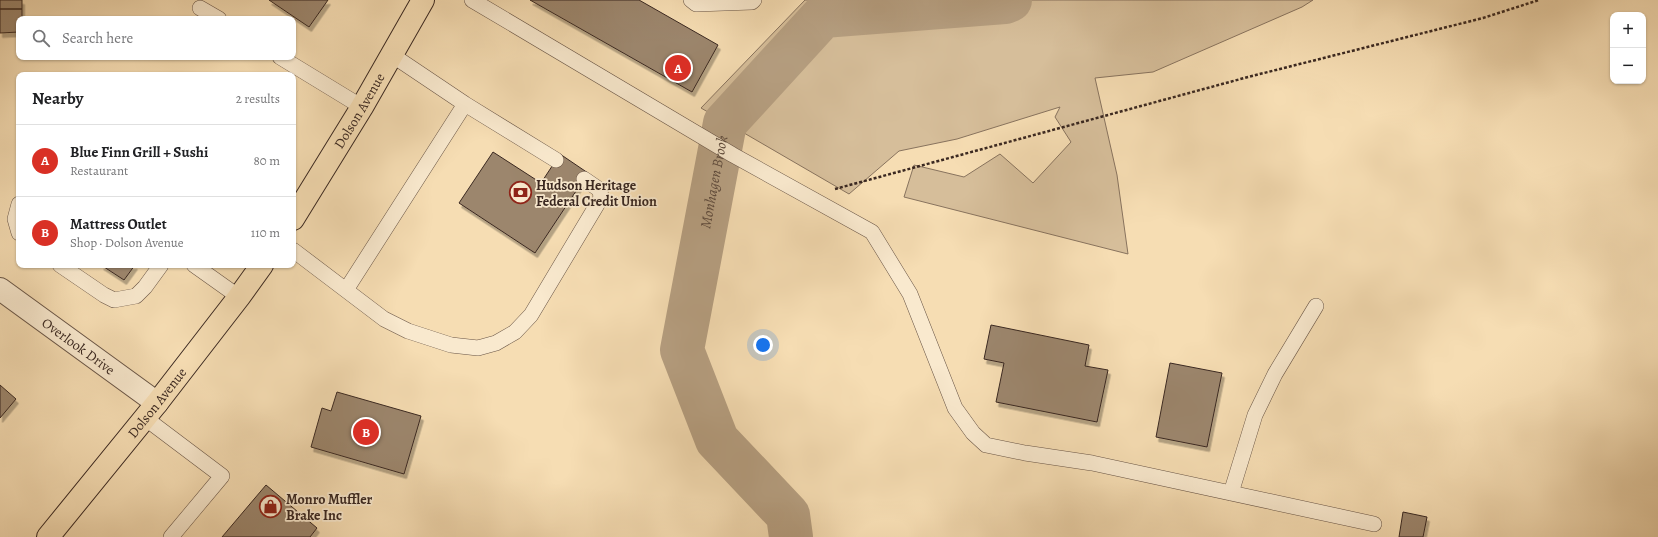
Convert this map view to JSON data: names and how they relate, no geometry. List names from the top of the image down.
{
  "streets": {
    "main road": ["Dolson Avenue"],
    "street": ["Overlook Drive"]
  },
  "crossings": [
    ["Dolson Avenue", "Overlook Drive"]
  ],
  "water": ["Monhagen Brook"],
  "places": {
    "bank": ["Hudson Heritage Federal Credit Union"],
    "shop": ["Monro Muffler Brake Inc"]
  },
  "page": {
    "map_buttons": ["+", "−"],
    "search": "Search here",
    "pins": ["A", "B"],
    "heading": ["Nearby", "2 results"],
    "list": [
      {
        "mark": "A",
        "name": "Blue Finn Grill + Sushi",
        "note": "Restaurant",
        "value": "80 m"
      },
      {
        "mark": "B",
        "name": "Mattress Outlet",
        "note": "Shop · Dolson Avenue",
        "value": "110 m"
      }
    ]
  }
}
